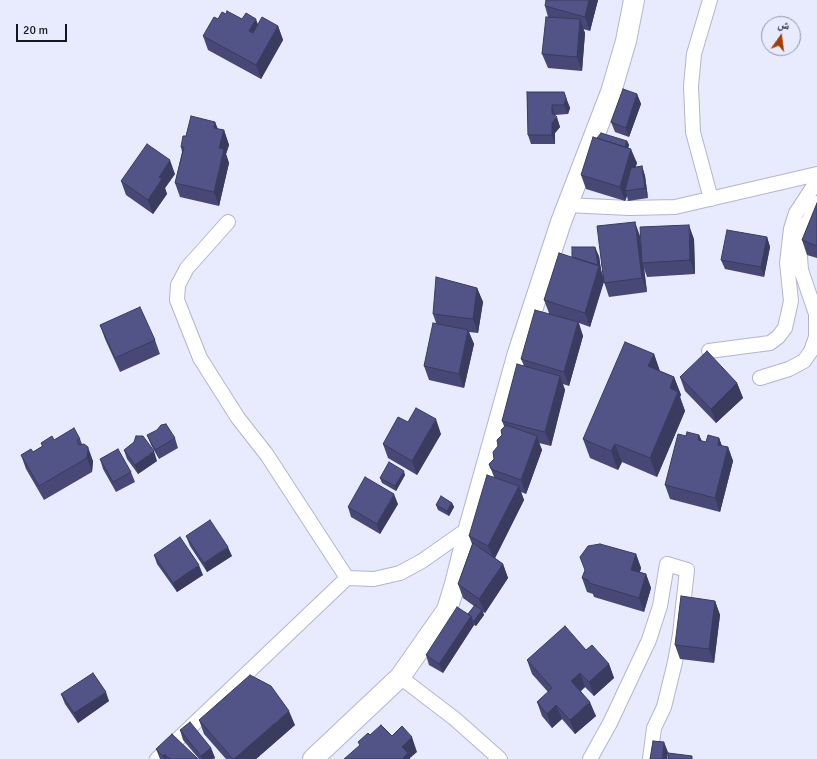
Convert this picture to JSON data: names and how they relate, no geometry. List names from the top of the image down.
{
  "scale_bar": "20 m",
  "north": "top"
}
